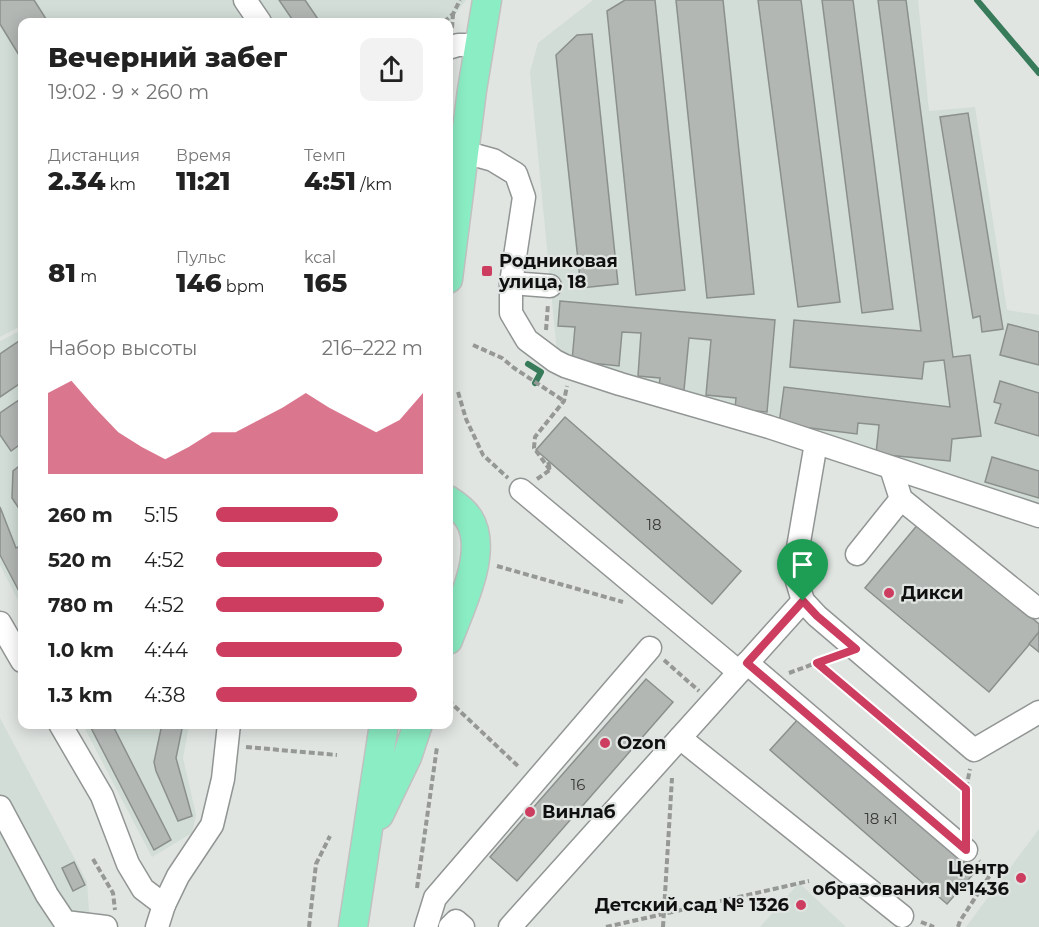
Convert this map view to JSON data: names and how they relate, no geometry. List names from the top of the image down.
{
  "places": {
    "transit": ["Родниковая улица, 18"],
    "other": [
      "Дикси",
      "Ozon",
      "Винлаб",
      "Центр образования №1436",
      "Детский сад № 1326"
    ]
  },
  "house_numbers": ["18", "16", "18 к1"],
  "page": {
    "heading": ["Вечерний забег", "19:02 · 9 × 260 m"],
    "stats": [
      ["Дистанция", "2.34 km"],
      ["Время", "11:21"],
      ["Темп", "4:51 /km"],
      ["81 m"],
      ["Пульс", "146 bpm"],
      ["kcal", "165"]
    ],
    "chart": ["Набор высоты", "216–222 m"],
    "list": [
      {
        "name": "260 m",
        "note": "5:15"
      },
      {
        "name": "520 m",
        "note": "4:52"
      },
      {
        "name": "780 m",
        "note": "4:52"
      },
      {
        "name": "1.0 km",
        "note": "4:44"
      },
      {
        "name": "1.3 km",
        "note": "4:38"
      }
    ]
  }
}
